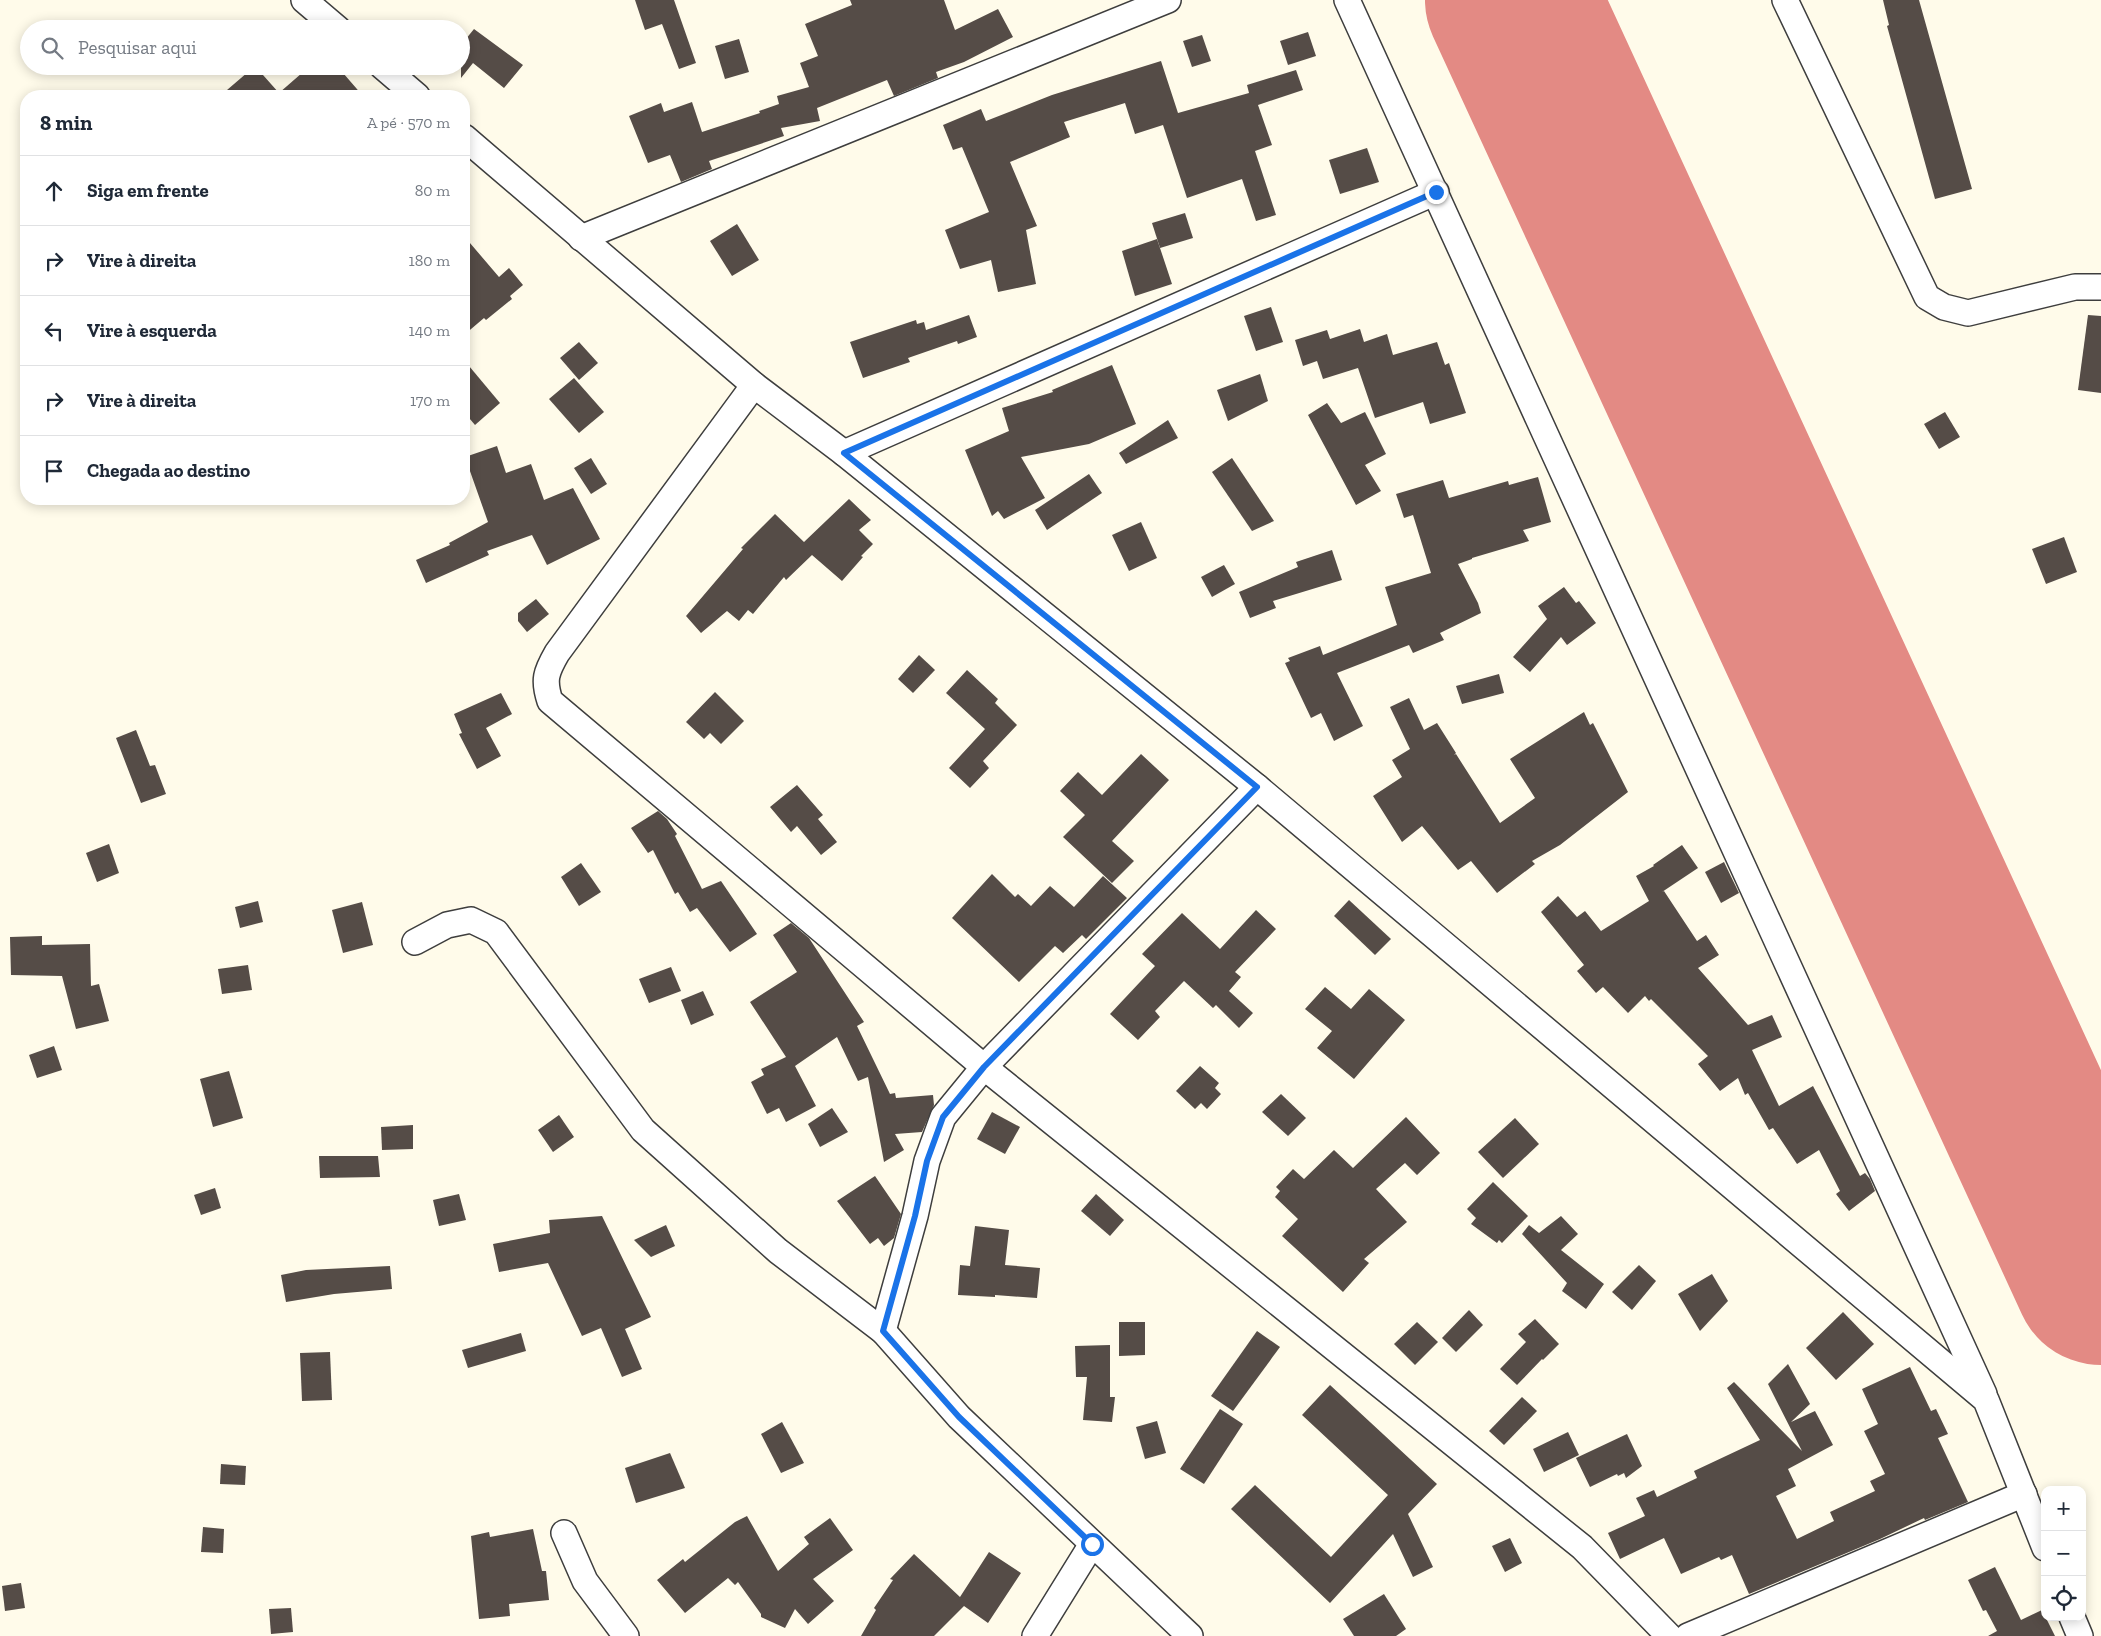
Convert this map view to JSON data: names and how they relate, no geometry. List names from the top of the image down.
{
  "page": {
    "search": "Pesquisar aqui",
    "heading": ["8 min", "A pé · 570 m"],
    "list": [
      ["Siga em frente", "80 m"],
      ["Vire à direita", "180 m"],
      ["Vire à esquerda", "140 m"],
      ["Vire à direita", "170 m"],
      "Chegada ao destino"
    ],
    "map_buttons": ["+", "−"]
  }
}
